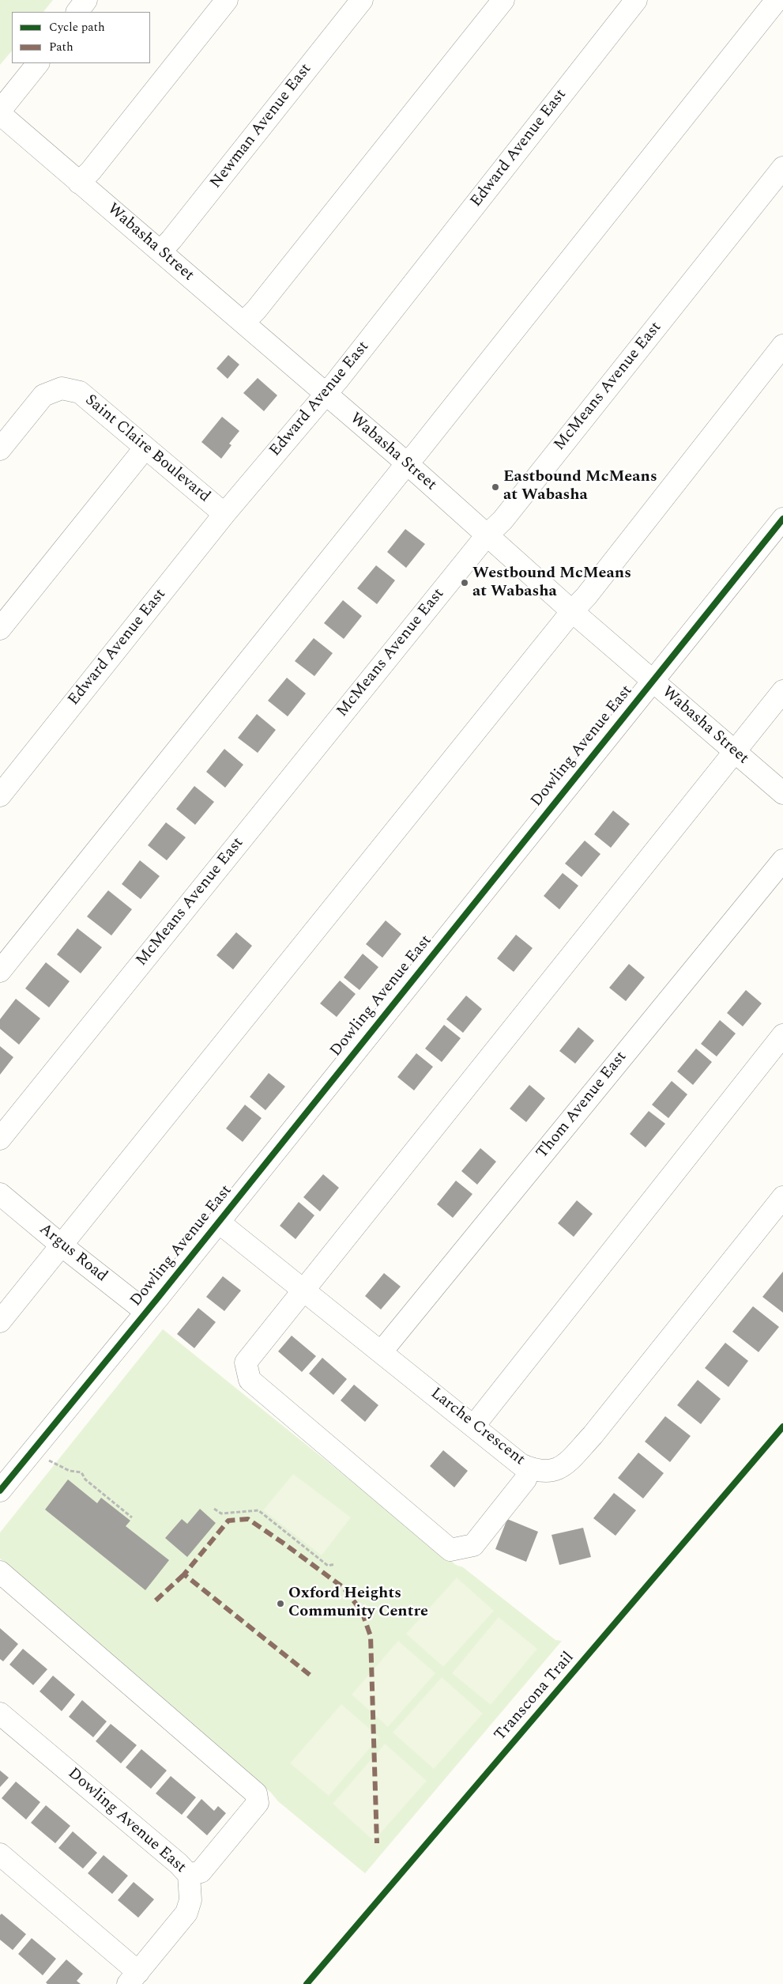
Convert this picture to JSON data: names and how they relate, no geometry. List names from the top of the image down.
{
  "streets": {
    "street": [
      "Newman Avenue East",
      "Edward Avenue East",
      "Wabasha Street",
      "McMeans Avenue East",
      "Saint Claire Boulevard",
      "Dowling Avenue East",
      "Thom Avenue East",
      "Argus Road",
      "Larche Crescent"
    ],
    "cycle path": ["Transcona Trail"]
  },
  "crossings": [
    ["Newman Avenue East", "Wabasha Street"],
    ["Edward Avenue East", "Wabasha Street"],
    ["Edward Avenue East", "Saint Claire Boulevard"],
    ["Wabasha Street", "McMeans Avenue East"],
    ["Wabasha Street", "Dowling Avenue East"],
    ["Dowling Avenue East", "Argus Road"],
    ["Dowling Avenue East", "Larche Crescent"],
    ["Thom Avenue East", "Larche Crescent"]
  ],
  "places": ["Eastbound McMeans at Wabasha", "Westbound McMeans at Wabasha", "Oxford Heights Community Centre"],
  "legend": ["Cycle path", "Path"]
}
